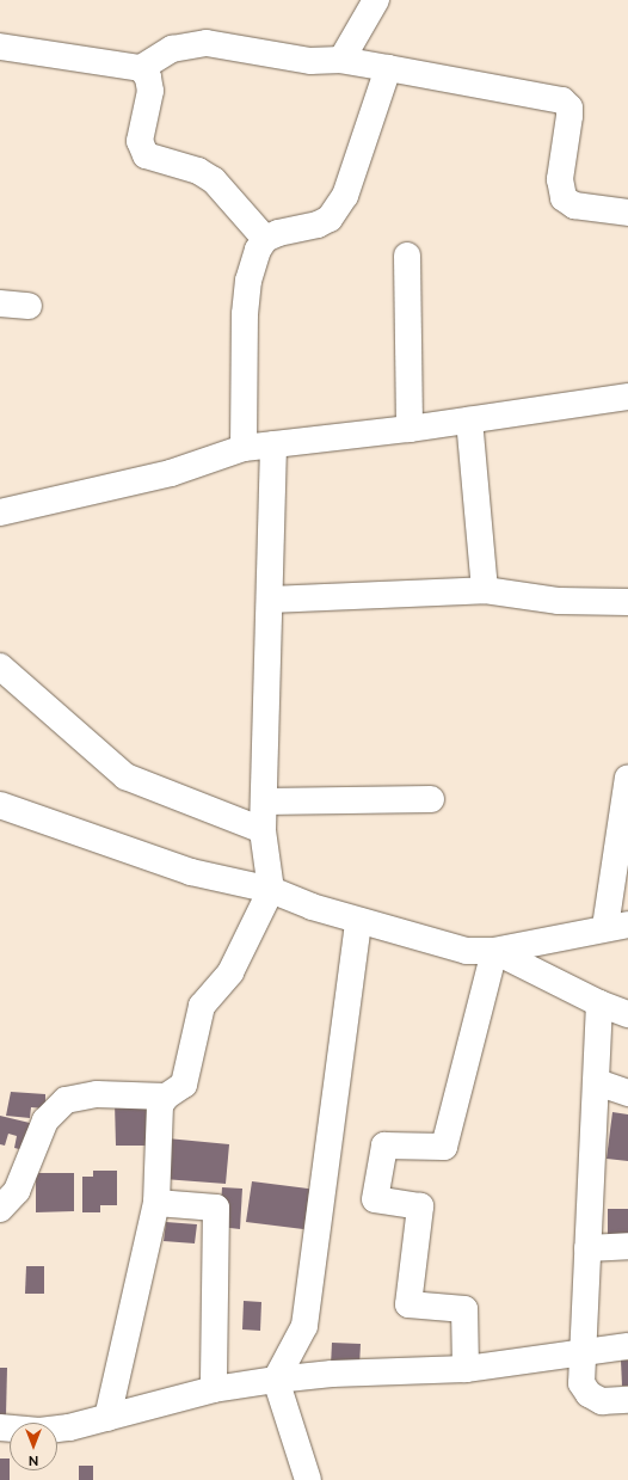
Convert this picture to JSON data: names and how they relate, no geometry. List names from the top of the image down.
{
  "north": "bottom"
}
